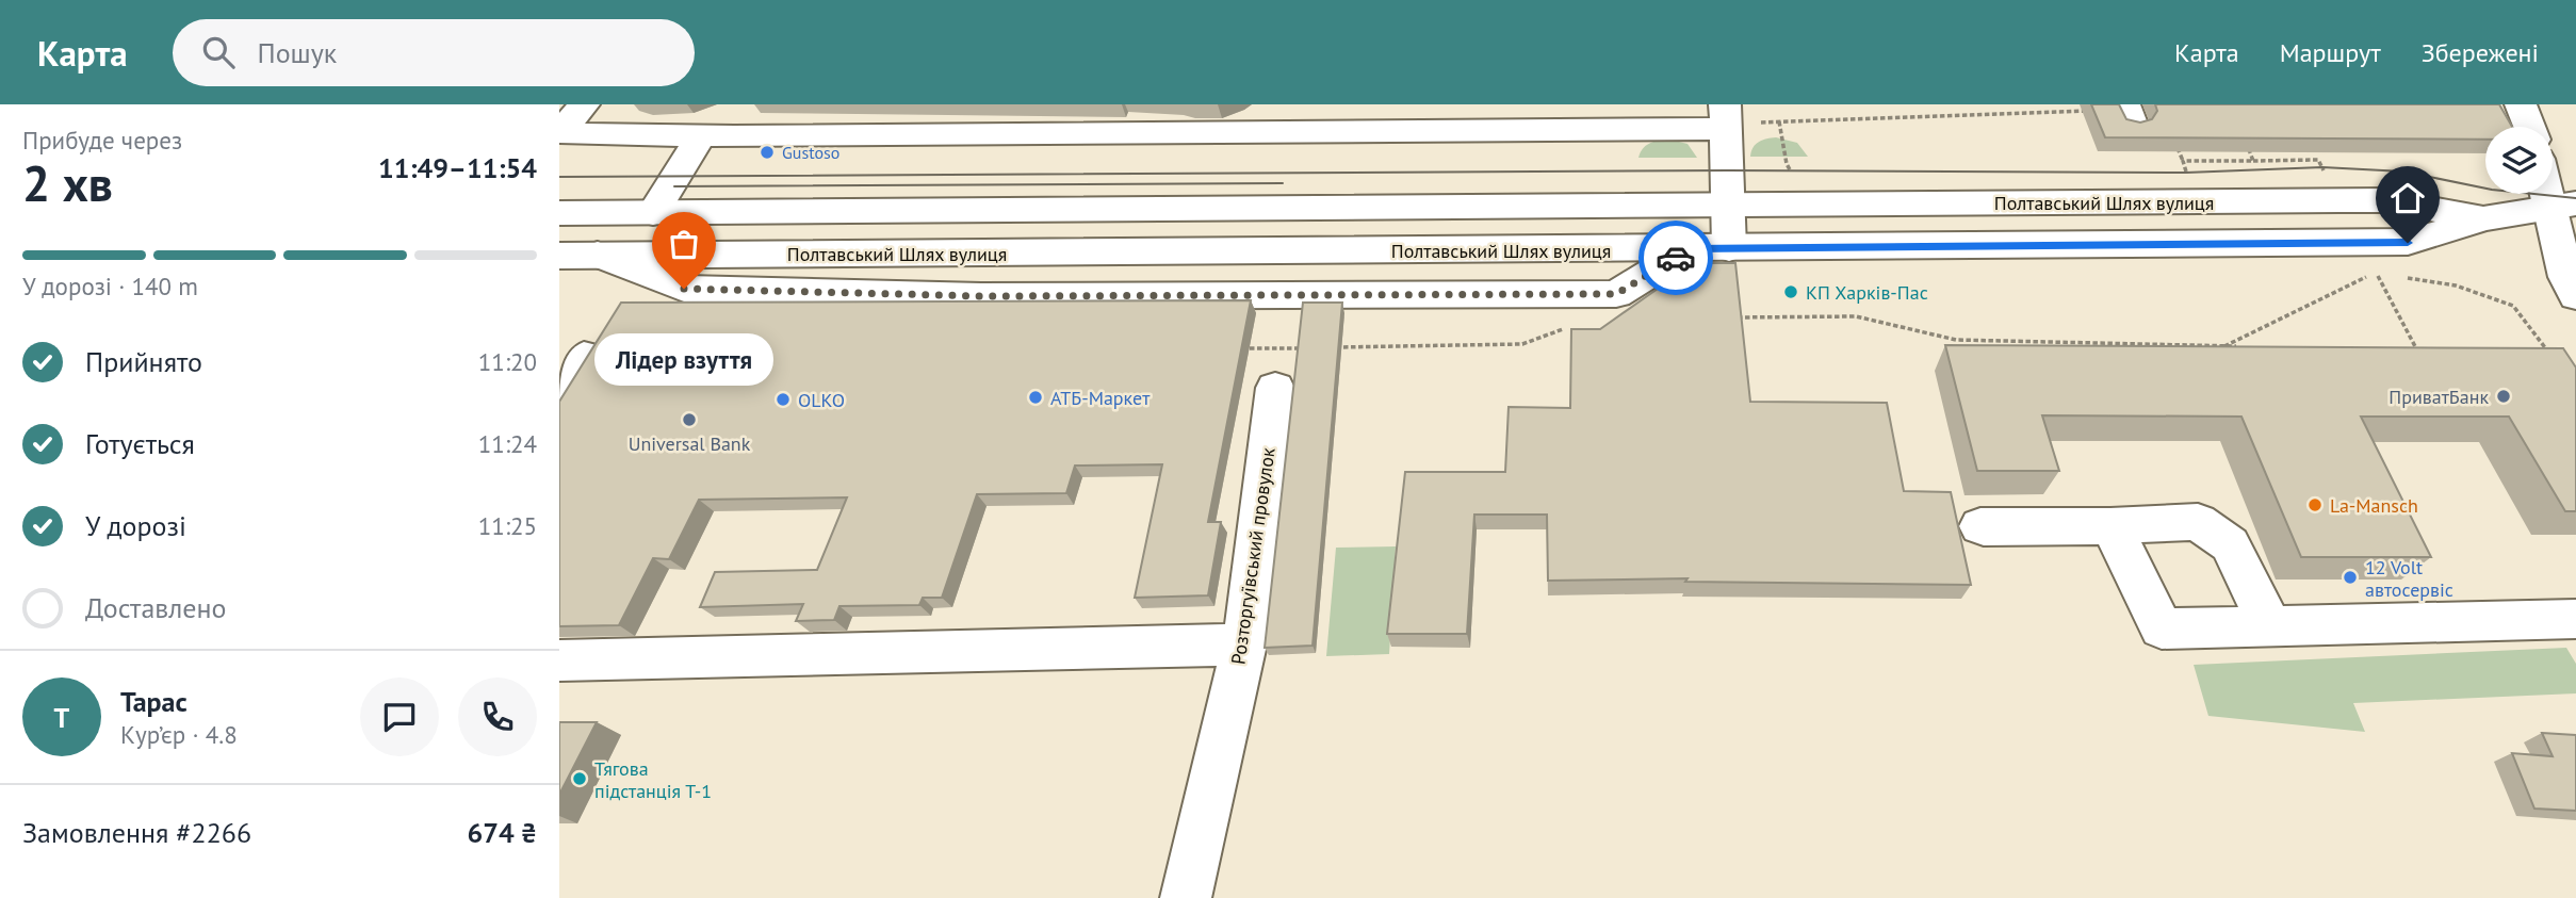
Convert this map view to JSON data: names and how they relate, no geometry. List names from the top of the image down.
{
  "streets": {
    "main road": ["Полтавський Шлях вулиця", "Розторгуївський провулок"]
  },
  "places": [
    "Gustoso",
    "Лідер взуття",
    "КП Харків-Пас",
    "ПриватБанк",
    "АТБ-Маркет",
    "OLKO",
    "Universal Bank",
    "La-Mansch",
    "12 Volt автосервіс",
    "Тягова підстанція Т-1"
  ],
  "page": {
    "header": "Карта",
    "search": "Пошук",
    "nav": ["Карта", "Маршрут", "Збережені"],
    "heading": ["2 хв", "Прибуде через", "11:49–11:54"],
    "panel": [
      "Тарас",
      "Кур’єр · 4.8",
      "Замовлення #2266",
      "674 ₴"
    ],
    "bar": "У дорозі · 140 m",
    "list": [
      ["Прийнято", "11:20"],
      ["Готується", "11:24"],
      ["У дорозі", "11:25"],
      "Доставлено"
    ],
    "bubble": "Лідер взуття",
    "round": "Т"
  }
}
